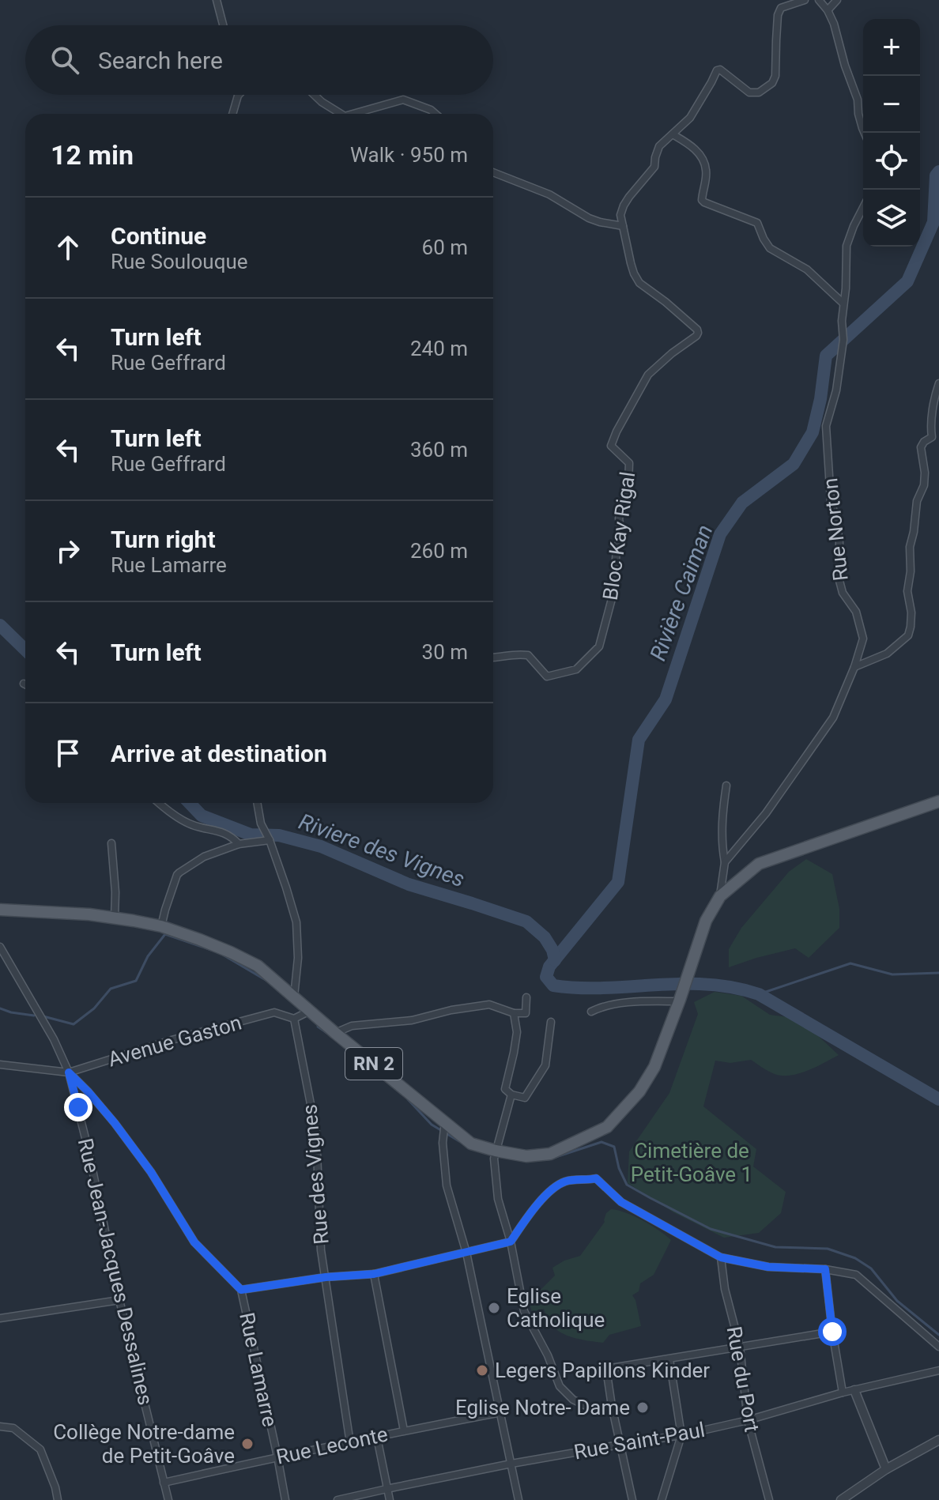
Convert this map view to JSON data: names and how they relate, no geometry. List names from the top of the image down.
{
  "streets": {
    "main road": ["RN 2"],
    "street": [
      "Rue Norton",
      "Bloc Kay Rigal",
      "Avenue Gaston",
      "Rue des Vignes",
      "Rue Jean-Jacques Dessalines",
      "Rue Lamarre",
      "Rue du Port",
      "Rue Saint-Paul",
      "Rue Leconte"
    ]
  },
  "crossings": [
    ["Avenue Gaston", "Rue des Vignes"],
    ["Avenue Gaston", "Rue Jean-Jacques Dessalines"],
    ["Avenue Gaston", "Rue Lamarre"],
    ["Rue des Vignes", "Rue Leconte"],
    ["Rue Jean-Jacques Dessalines", "Rue Lamarre"],
    ["Rue Jean-Jacques Dessalines", "Rue Leconte"],
    ["Rue Lamarre", "Rue Leconte"],
    ["Rue du Port", "Rue Saint-Paul"]
  ],
  "water": ["Rivière Caiman", "Riviere des Vignes"],
  "parks": ["Cimetière de Petit-Goâve 1"],
  "places": [
    "Eglise Catholique",
    "Legers Papillons Kinder",
    "Eglise Notre- Dame",
    "Collège Notre-dame de Petit-Goâve"
  ],
  "page": {
    "map_buttons": ["+", "−"],
    "search": "Search here",
    "heading": ["12 min", "Walk · 950 m"],
    "list": [
      ["Continue", "Rue Soulouque", "60 m"],
      ["Turn left", "Rue Geffrard", "240 m"],
      ["Turn left", "Rue Geffrard", "360 m"],
      ["Turn right", "Rue Lamarre", "260 m"],
      ["Turn left", "30 m"],
      "Arrive at destination"
    ]
  }
}
